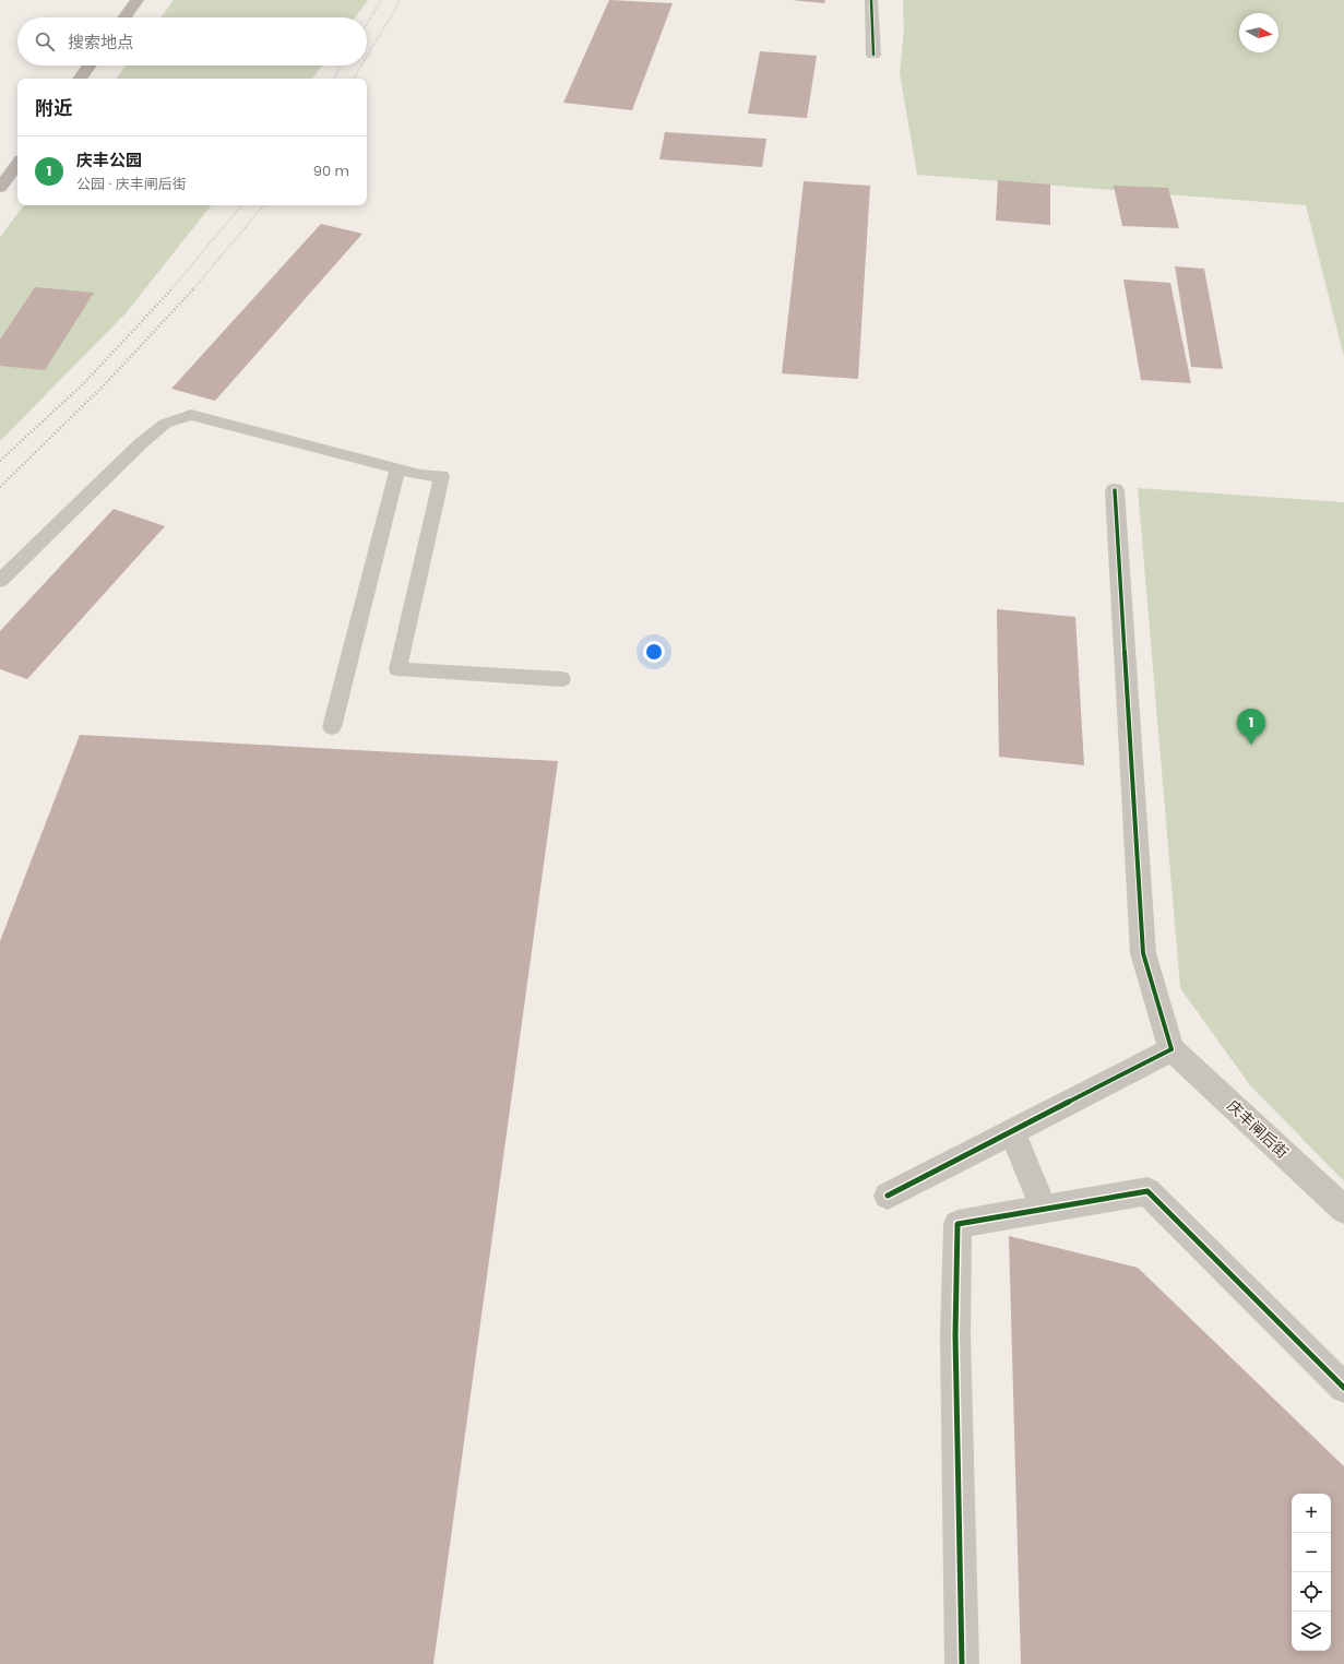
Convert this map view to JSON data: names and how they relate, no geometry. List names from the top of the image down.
{
  "streets": {
    "street": ["庆丰闸后街"]
  },
  "north": "right",
  "page": {
    "search": "搜索地点",
    "heading": "附近",
    "list": [
      {
        "mark": "1",
        "name": "庆丰公园",
        "note": "公园 · 庆丰闸后街",
        "value": "90 m"
      }
    ],
    "pins": "1",
    "map_buttons": ["+", "−"]
  }
}
